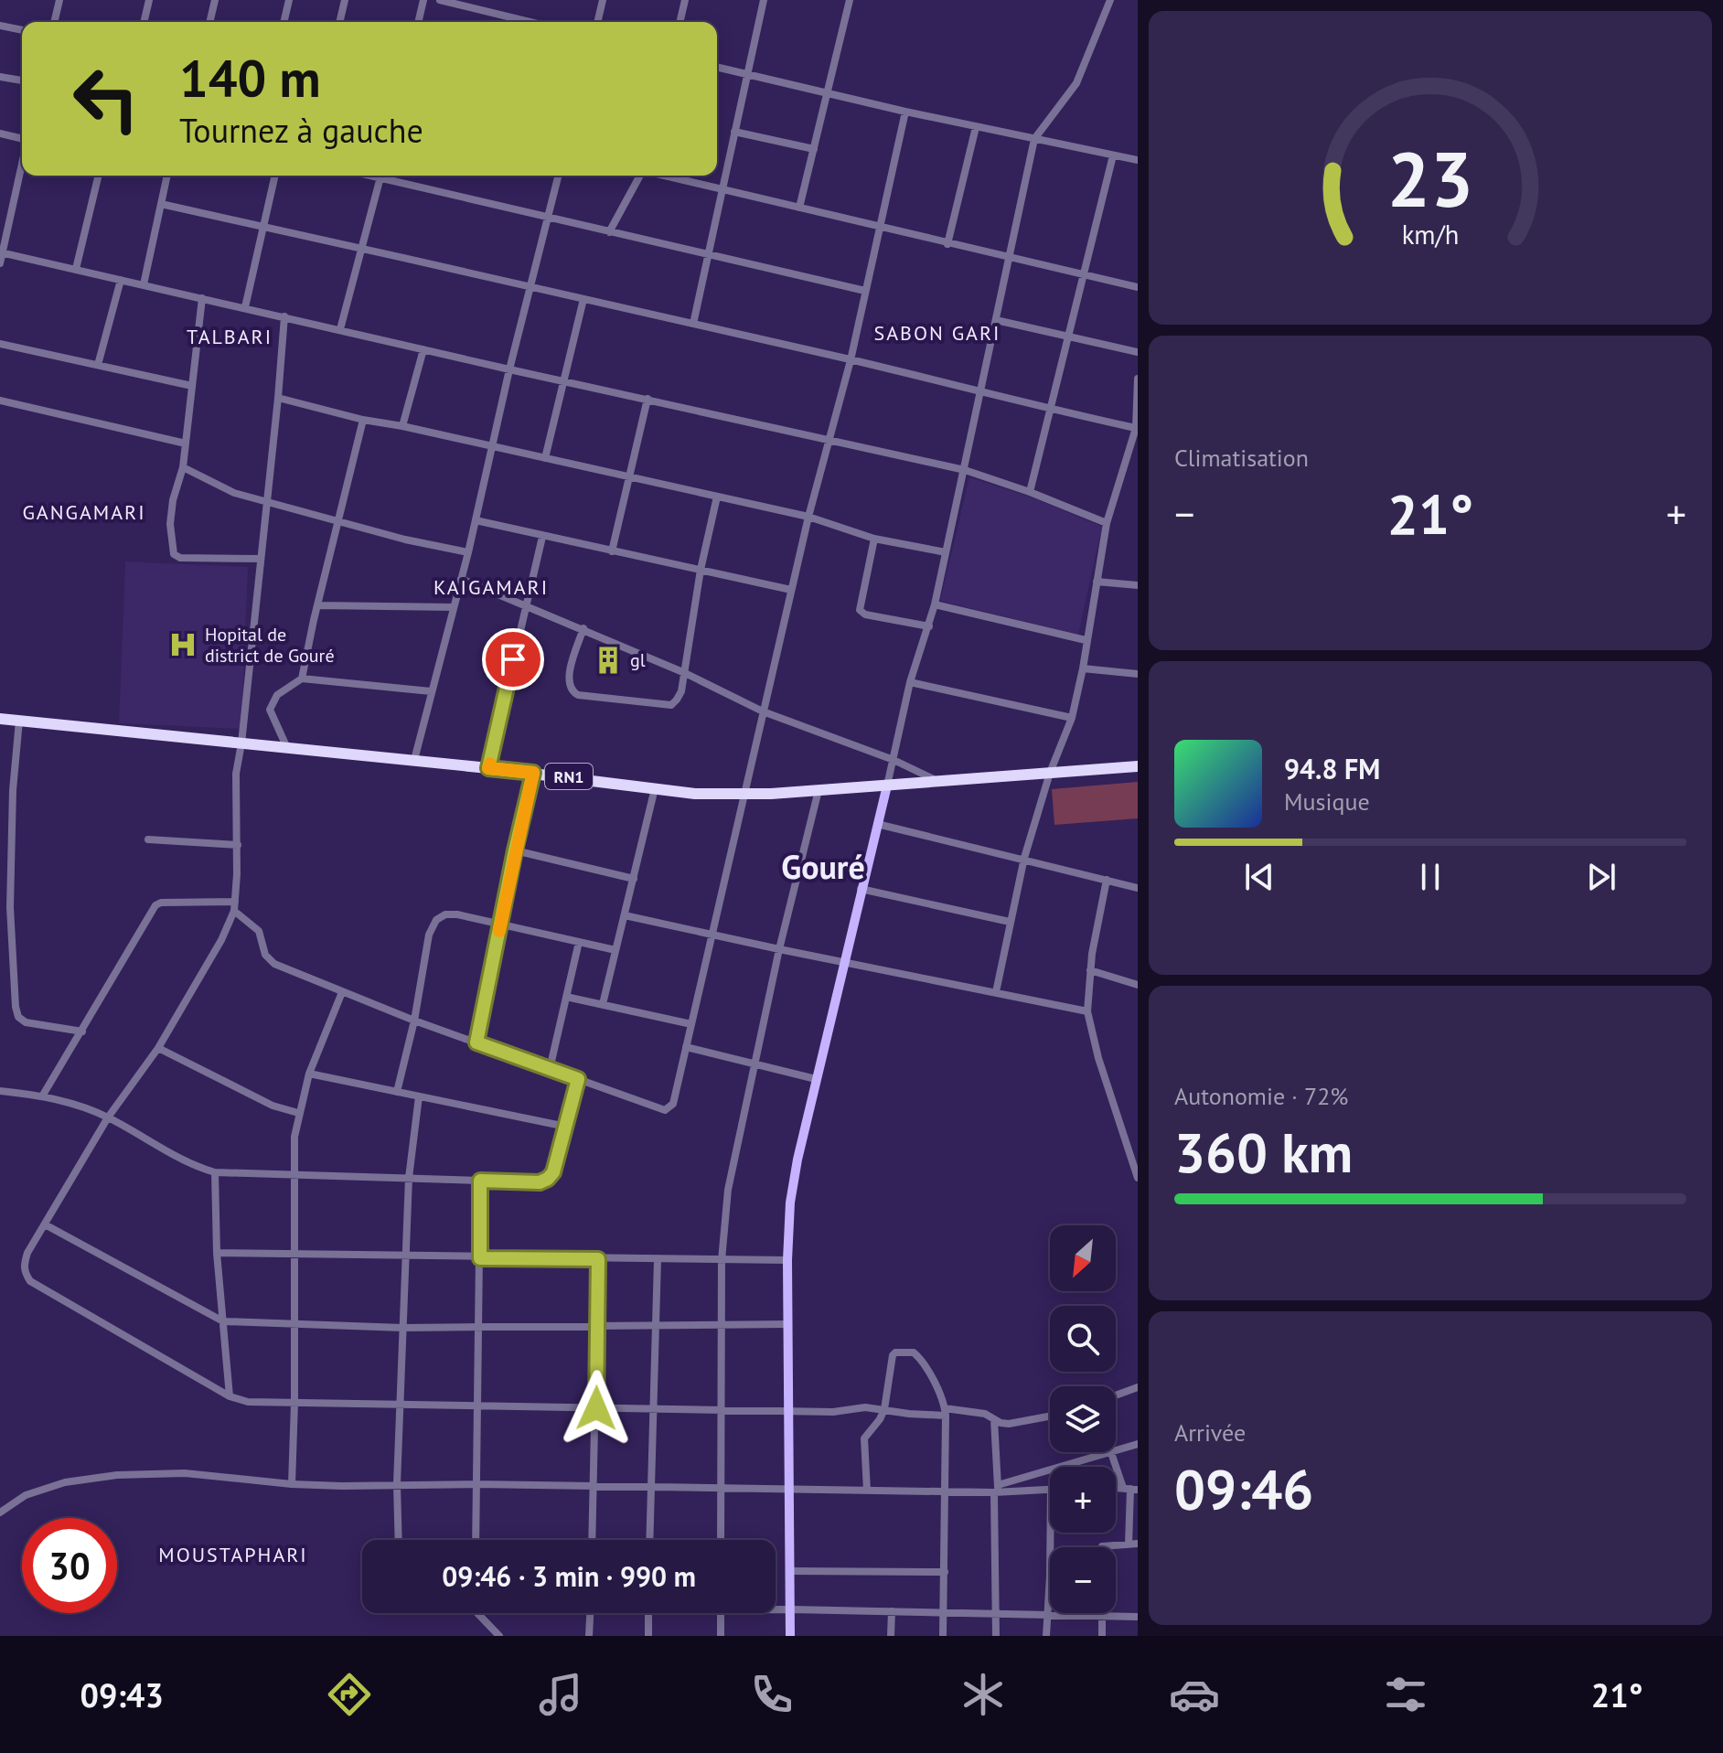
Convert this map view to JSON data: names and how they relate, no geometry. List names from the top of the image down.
{
  "streets": {
    "highway": ["RN1"]
  },
  "districts": [
    "SABON GARI",
    "TALBARI",
    "GANGAMARI",
    "KAIGAMARI",
    "Gouré",
    "MOUSTAPHARI"
  ],
  "places": {
    "hospital": ["Hopital de district de Gouré"],
    "building": ["gl"]
  },
  "north": "bottom left",
  "page": {
    "turn": ["140 m", "Tournez à gauche"],
    "tile": [
      "Climatisation",
      ["Autonomie · 72%", "360 km"],
      ["Arrivée", "09:46"]
    ],
    "heat": ["−", "21°", "+"],
    "song": ["94.8 FM", "Musique"],
    "map_buttons": ["+", "−"],
    "limit": "30",
    "trip": "09:46 · 3 min · 990 m",
    "tabs": ["09:43", "21°"],
    "gauge": ["23", "km/h"]
  }
}
